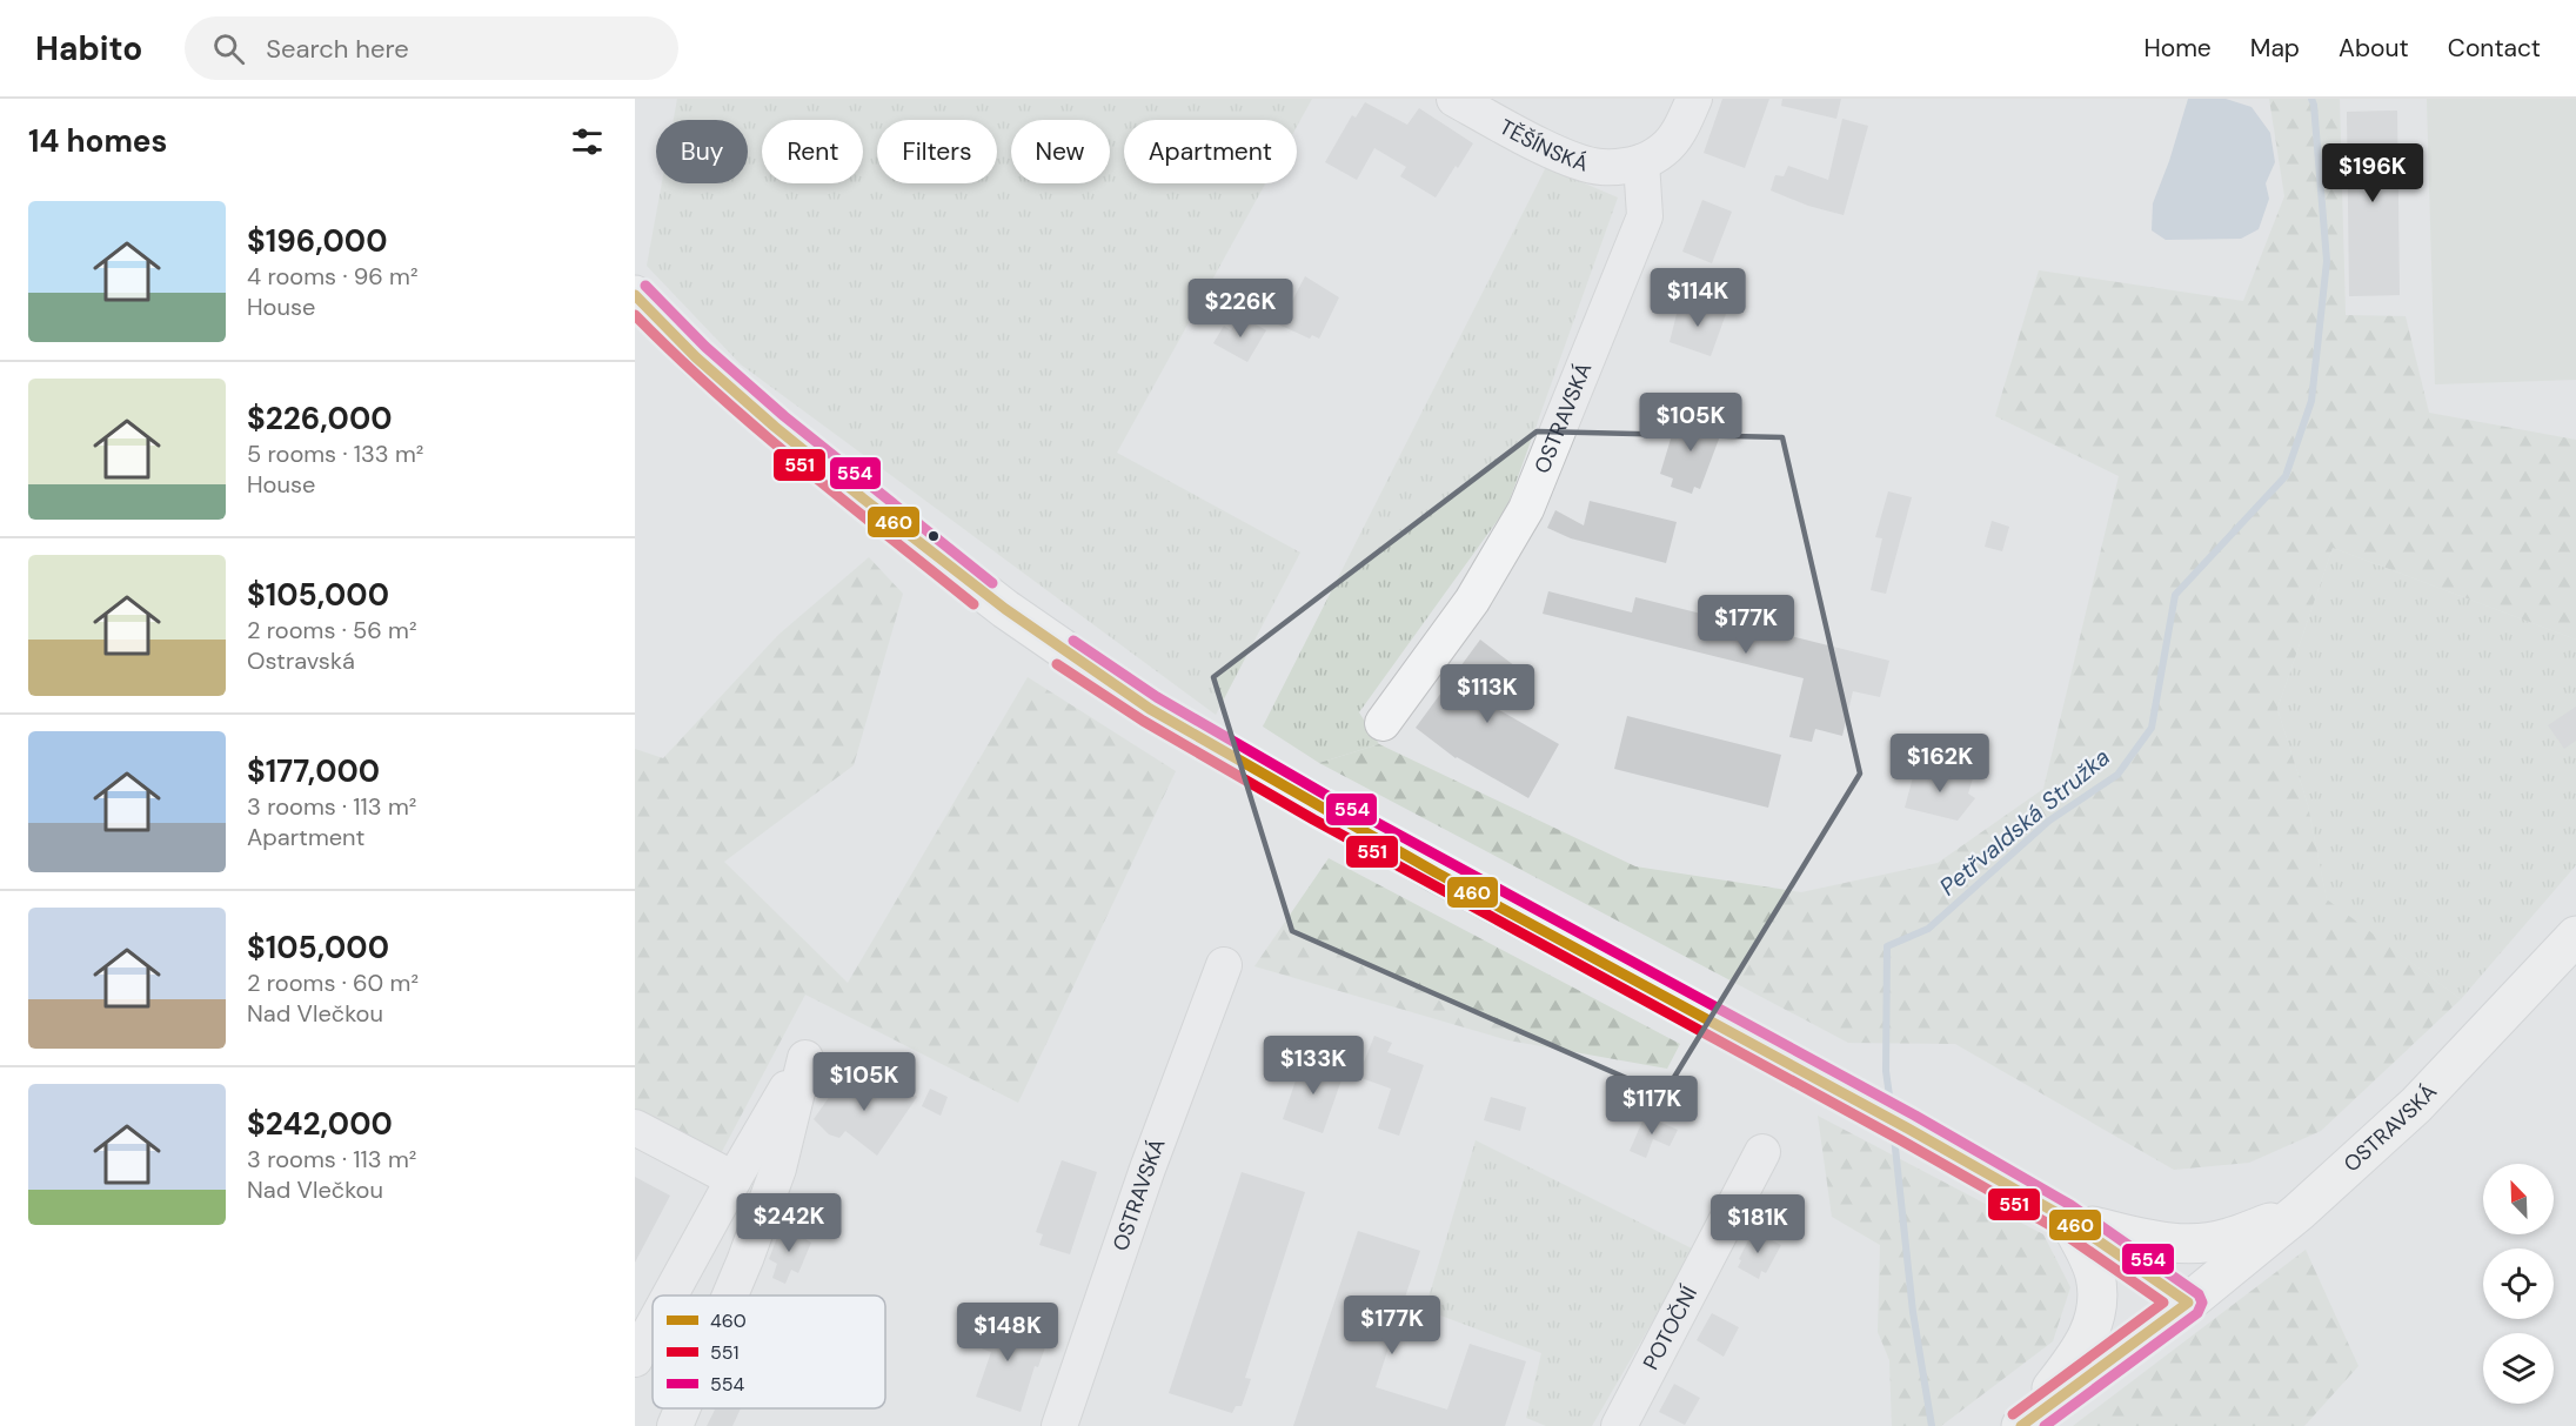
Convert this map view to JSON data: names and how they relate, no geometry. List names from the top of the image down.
{
  "streets": {
    "main road": ["OSTRAVSKÁ"],
    "street": ["TĚŠÍNSKÁ", "POTOČNÍ"]
  },
  "crossings": [
    ["TĚŠÍNSKÁ", "OSTRAVSKÁ"]
  ],
  "water": ["Petřvaldská Stružka"],
  "lines": ["transit line 554", "transit line 460", "transit line 551"],
  "legend": ["460", "551", "554"],
  "north": "top left",
  "page": {
    "header": "Habito",
    "search": "Search here",
    "nav": [
      "Home",
      "Map",
      "About",
      "Contact"
    ],
    "heading": "14 homes",
    "chip": [
      "Buy",
      "Rent",
      "Filters",
      "New",
      "Apartment"
    ],
    "price": [
      "$196K",
      "$114K",
      "$226K",
      "$105K",
      "$177K",
      "$113K",
      "$162K",
      "$133K",
      "$105K",
      "$117K",
      "$242K",
      "$181K",
      "$177K",
      "$148K"
    ],
    "list": [
      {
        "name": "$196,000",
        "note": "4 rooms · 96 m² · House"
      },
      {
        "name": "$226,000",
        "note": "5 rooms · 133 m² · House"
      },
      {
        "name": "$105,000",
        "note": "2 rooms · 56 m² · Ostravská"
      },
      {
        "name": "$177,000",
        "note": "3 rooms · 113 m² · Apartment"
      },
      {
        "name": "$105,000",
        "note": "2 rooms · 60 m² · Nad Vlečkou"
      },
      {
        "name": "$242,000",
        "note": "3 rooms · 113 m² · Nad Vlečkou"
      }
    ]
  }
}
